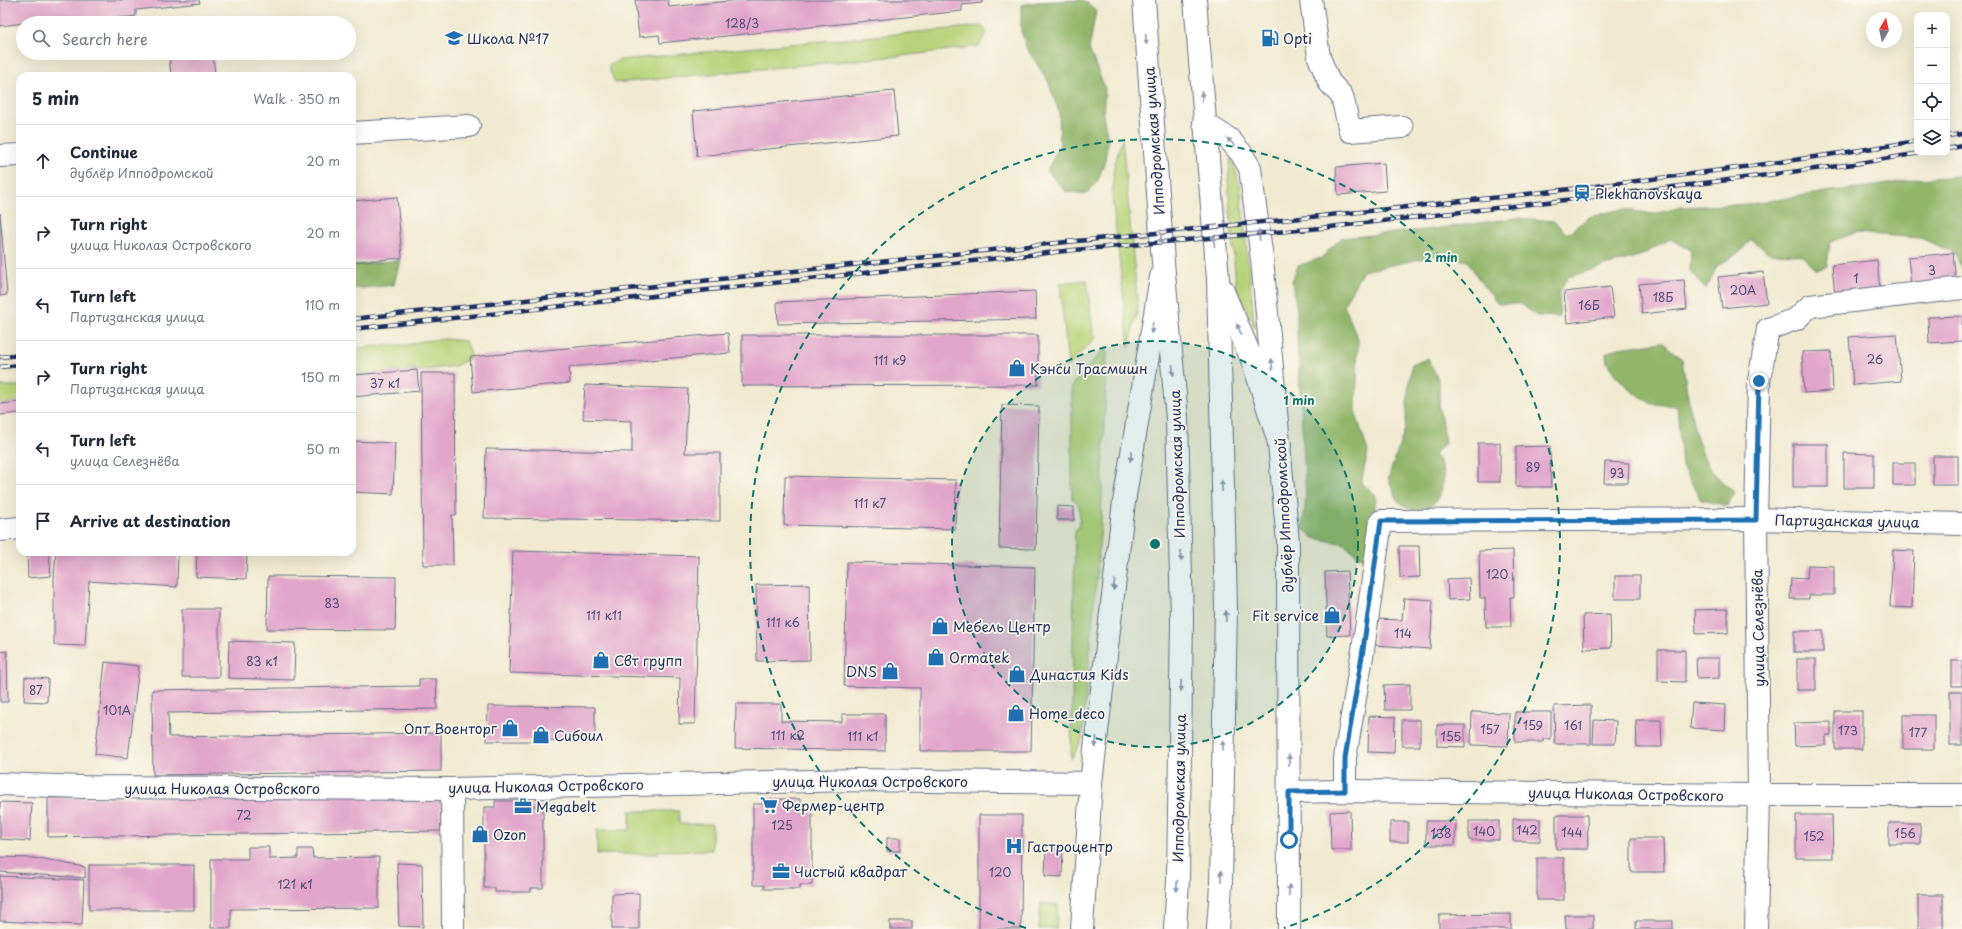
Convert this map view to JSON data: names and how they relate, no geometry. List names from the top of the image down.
{
  "streets": {
    "main road": [
      "Ипподромская улица",
      "дублёр Ипподромской",
      "Партизанская улица",
      "улица Селезнёва",
      "улица Николая Островского"
    ]
  },
  "crossings": [
    ["дублёр Ипподромской", "улица Николая Островского"],
    ["Партизанская улица", "улица Селезнёва"],
    ["Партизанская улица", "улица Николая Островского"],
    ["улица Селезнёва", "улица Николая Островского"]
  ],
  "places": {
    "school or university": ["Школа №17"],
    "fuel station": ["Opti"],
    "station": ["Plekhanovskaya"],
    "shop": [
      "Кэнси Трасмишн",
      "Fit service",
      "Мебель Центр",
      "Ormatek",
      "Свт групп",
      "DNS",
      "Династия Kids",
      "Home_deco",
      "Опт Военторг",
      "Сибоил",
      "Ozon"
    ],
    "supermarket": ["Фермер-центр"],
    "office": ["Megabelt", "Чистый квадрат"],
    "hospital": ["Гастроцентр"]
  },
  "house_numbers": [
    "128/3",
    "3",
    "1",
    "20А",
    "18Б",
    "16Б",
    "26",
    "111 к9",
    "37 к1",
    "89",
    "93",
    "111 к7",
    "120",
    "83",
    "111 к11",
    "111 к6",
    "114",
    "83 к1",
    "87",
    "101А",
    "159",
    "161",
    "157",
    "173",
    "177",
    "111 к2",
    "111 к1",
    "155",
    "72",
    "125",
    "142",
    "140",
    "144",
    "138",
    "156",
    "152",
    "120",
    "121 к1"
  ],
  "north": "top",
  "page": {
    "map_buttons": ["+", "−"],
    "search": "Search here",
    "heading": ["5 min", "Walk · 350 m"],
    "list": [
      ["Continue", "дублёр Ипподромской", "20 m"],
      ["Turn right", "улица Николая Островского", "20 m"],
      ["Turn left", "Партизанская улица", "110 m"],
      ["Turn right", "Партизанская улица", "150 m"],
      ["Turn left", "улица Селезнёва", "50 m"],
      "Arrive at destination"
    ]
  },
  "rings": ["2 min", "1 min"]
}
